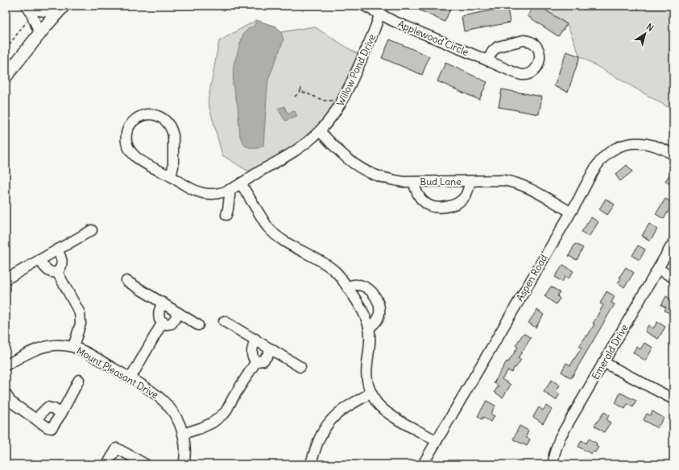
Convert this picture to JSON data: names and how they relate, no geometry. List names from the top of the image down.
{
  "streets": {
    "street": [
      "Applewood Circle",
      "Willow Pond Drive",
      "Bud Lane",
      "Aspen Road",
      "Emerald Drive",
      "Mount Pleasant Drive"
    ]
  },
  "crossings": [
    ["Applewood Circle", "Willow Pond Drive"],
    ["Willow Pond Drive", "Bud Lane"],
    ["Bud Lane", "Aspen Road"]
  ],
  "north": "top right"
}
